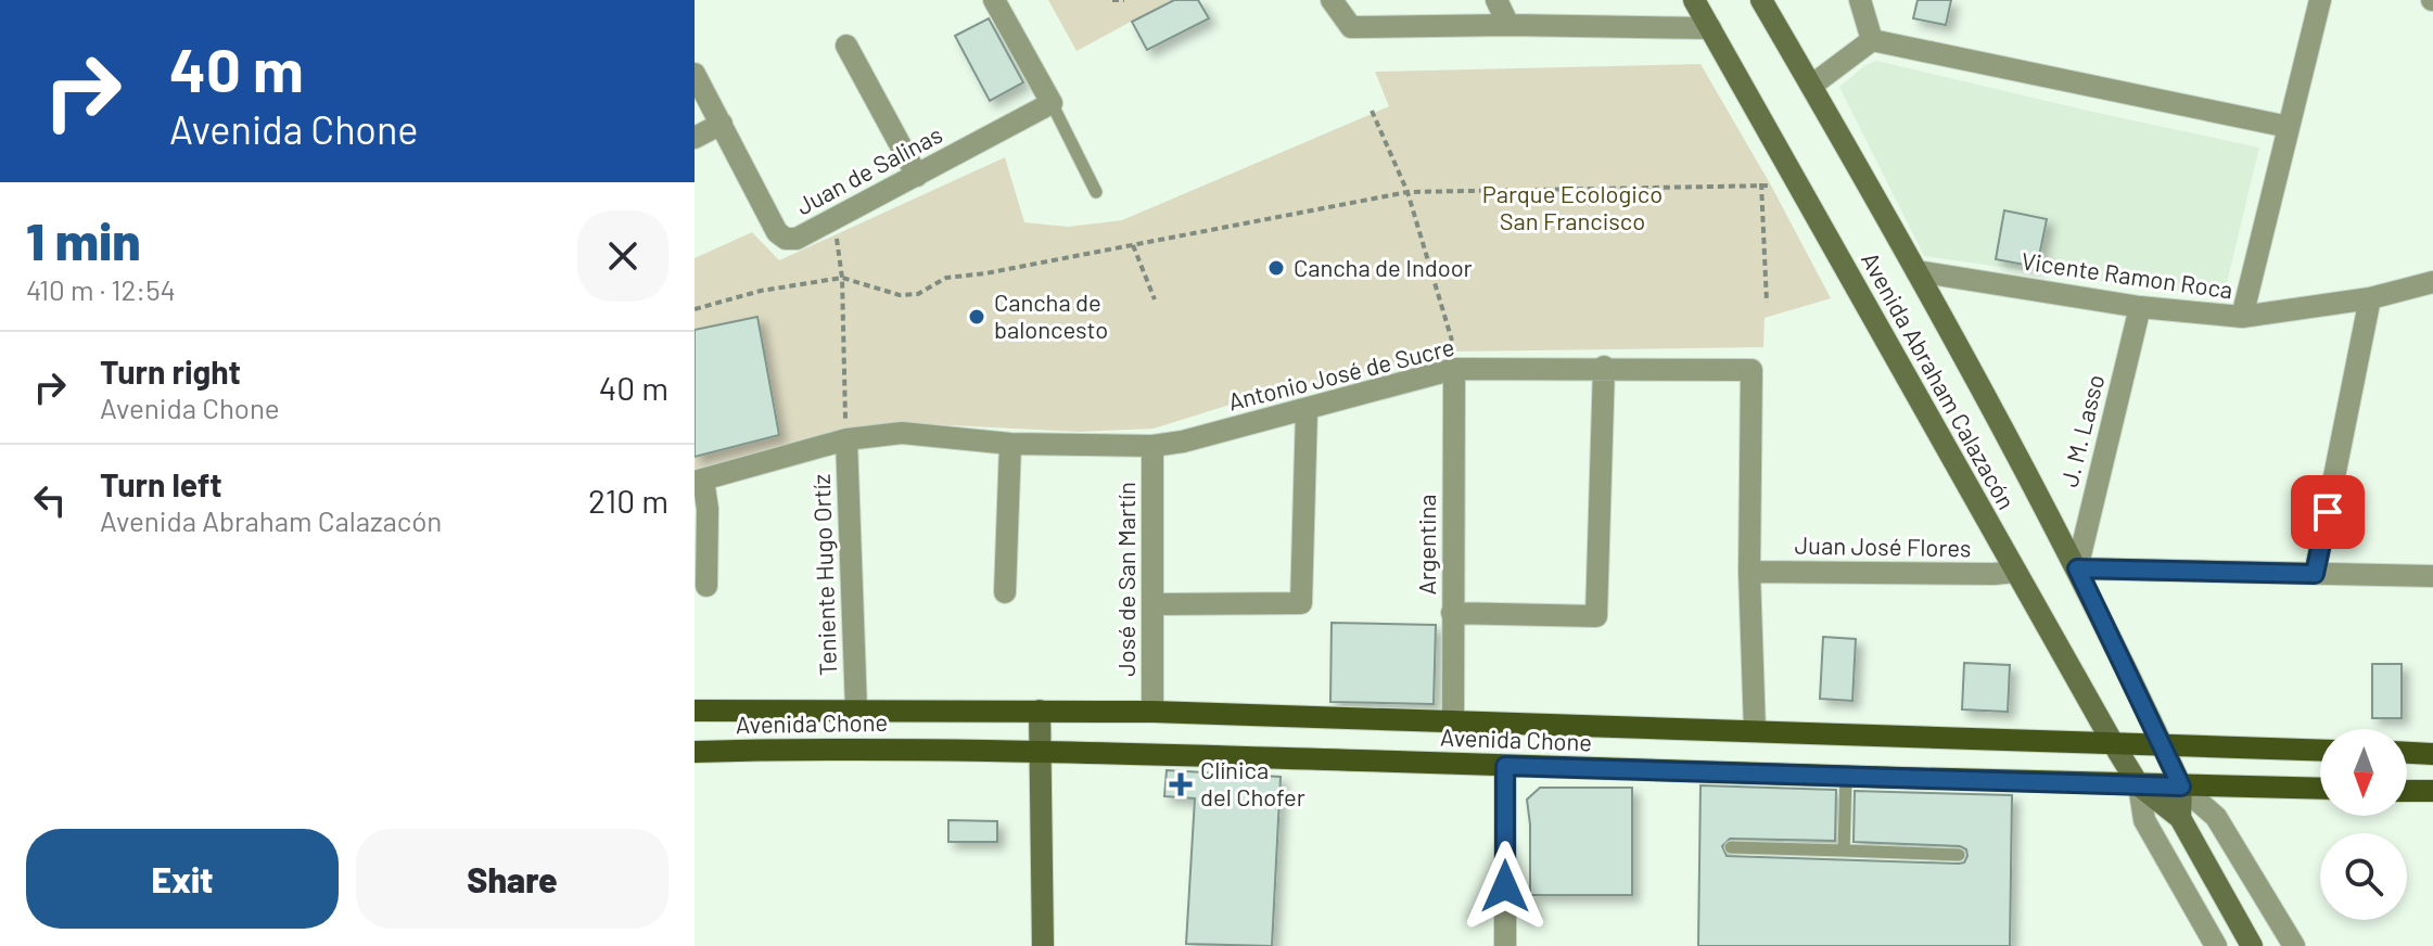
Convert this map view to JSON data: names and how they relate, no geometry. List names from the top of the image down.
{
  "streets": {
    "main road": ["Avenida Abraham Calazacón", "Avenida Chone"],
    "street": [
      "Juan de Salinas",
      "Vicente Ramon Roca",
      "Antonio José de Sucre",
      "J. M. Lasso",
      "Argentina",
      "Juan José Flores",
      "Teniente Hugo Ortíz",
      "José de San Martín"
    ]
  },
  "crossings": [
    ["Vicente Ramon Roca", "Avenida Abraham Calazacón"],
    ["Vicente Ramon Roca", "J. M. Lasso"],
    ["Antonio José de Sucre", "Argentina"],
    ["Antonio José de Sucre", "Juan José Flores"],
    ["Antonio José de Sucre", "Teniente Hugo Ortíz"],
    ["Antonio José de Sucre", "José de San Martín"],
    ["Antonio José de Sucre", "Avenida Chone"],
    ["Avenida Abraham Calazacón", "J. M. Lasso"],
    ["Avenida Abraham Calazacón", "Juan José Flores"],
    ["Avenida Abraham Calazacón", "Avenida Chone"],
    ["Argentina", "Avenida Chone"],
    ["Teniente Hugo Ortíz", "Avenida Chone"],
    ["José de San Martín", "Avenida Chone"]
  ],
  "parks": ["Parque Ecologico San Francisco"],
  "places": {
    "other": ["Cancha de Indoor", "Cancha de baloncesto"],
    "health": ["Clínica del Chofer"]
  },
  "north": "bottom",
  "page": {
    "turn": ["40 m", "Avenida Chone"],
    "heading": ["1 min", "410 m · 12:54"],
    "list": [
      {
        "name": "Turn right",
        "note": "Avenida Chone",
        "value": "40 m"
      },
      {
        "name": "Turn left",
        "note": "Avenida Abraham Calazacón",
        "value": "210 m"
      }
    ],
    "buttons": ["Exit", "Share"]
  }
}
